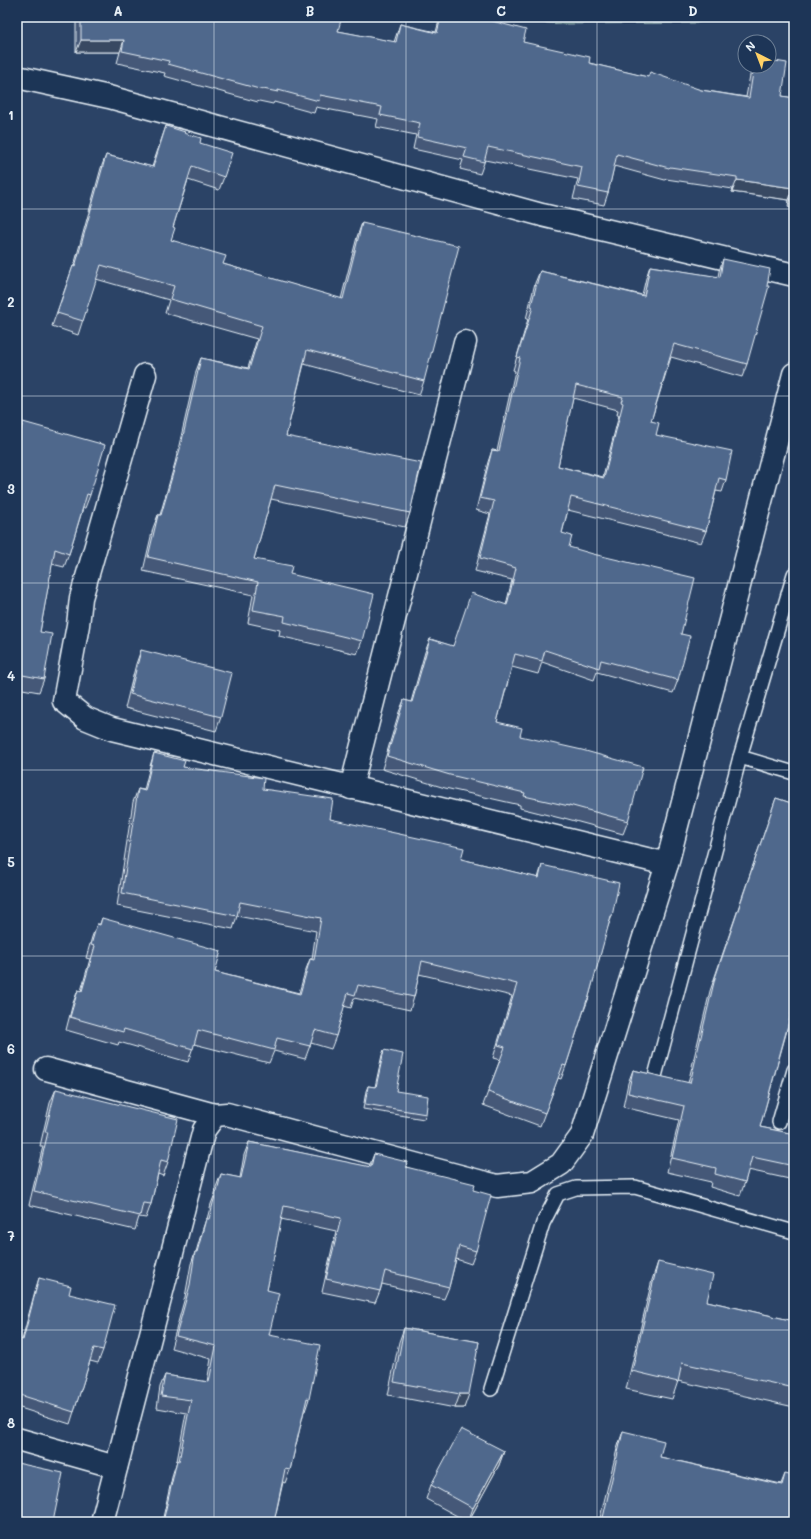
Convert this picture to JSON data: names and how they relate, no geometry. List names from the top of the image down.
{
  "north": "top left",
  "grid": {
    "columns": [
      "A",
      "B",
      "C",
      "D"
    ],
    "rows": [
      "1",
      "2",
      "3",
      "4",
      "5",
      "6",
      "7",
      "8"
    ]
  }
}
